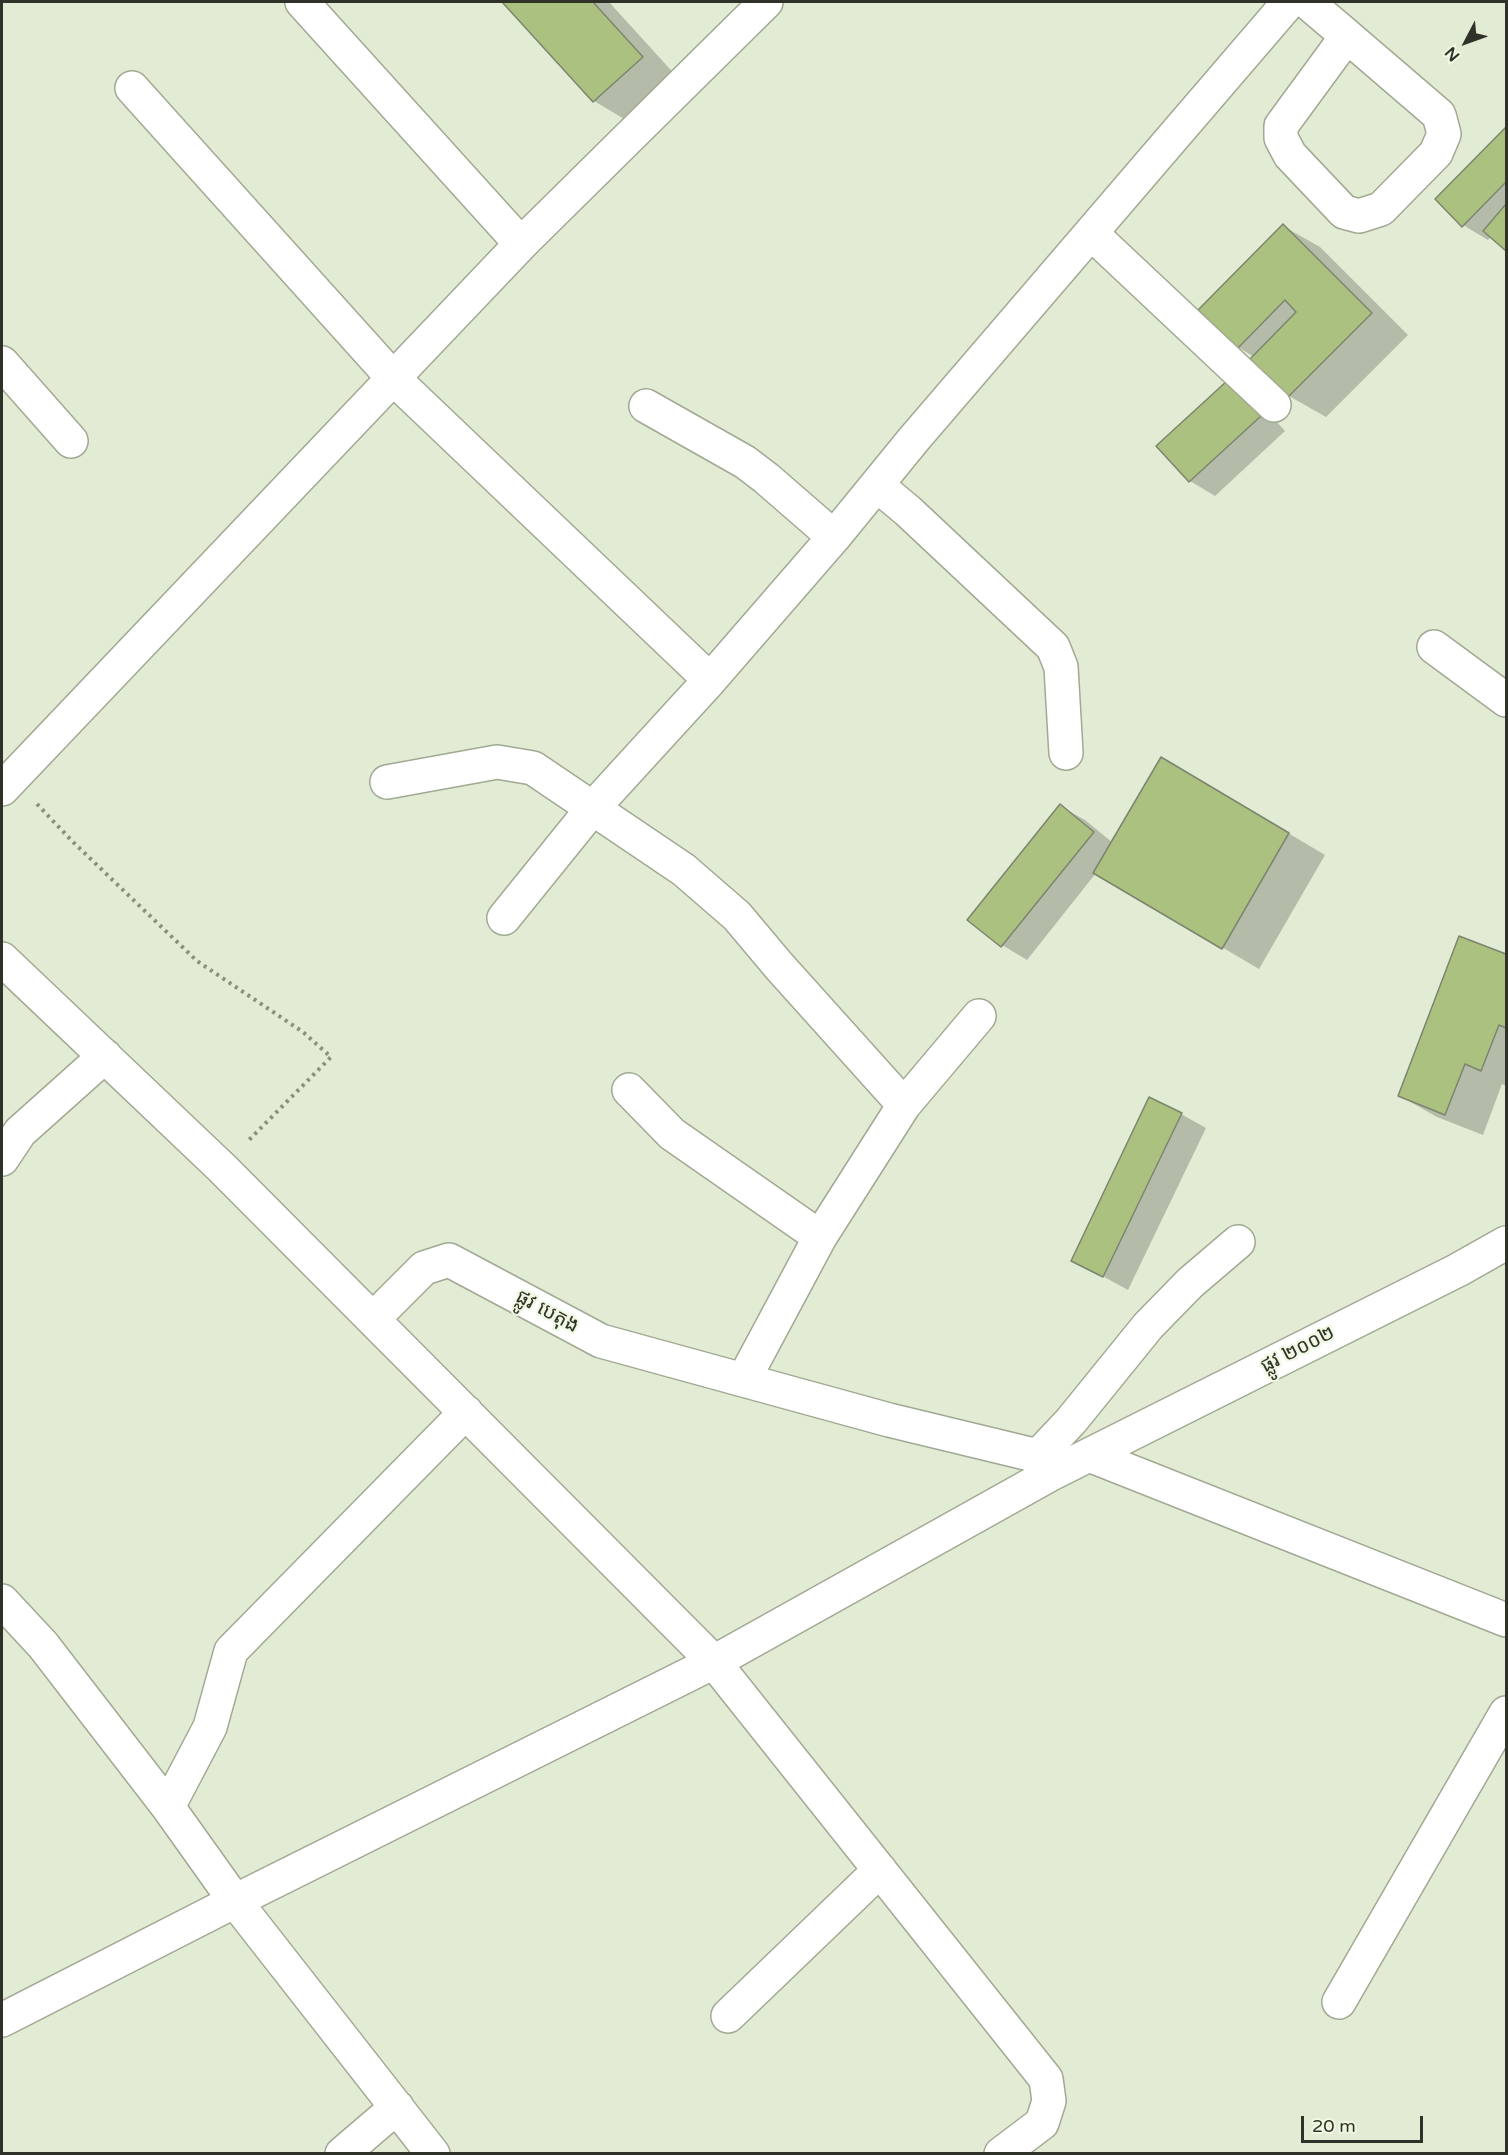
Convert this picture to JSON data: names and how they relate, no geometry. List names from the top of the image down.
{
  "streets": {
    "street": ["ផ្លូវ បេតុង", "ផ្លូវ ២០០២"]
  },
  "crossings": [
    ["ផ្លូវ បេតុង", "ផ្លូវ ២០០២"]
  ],
  "scale_bar": "20 m",
  "north": "bottom left"
}
